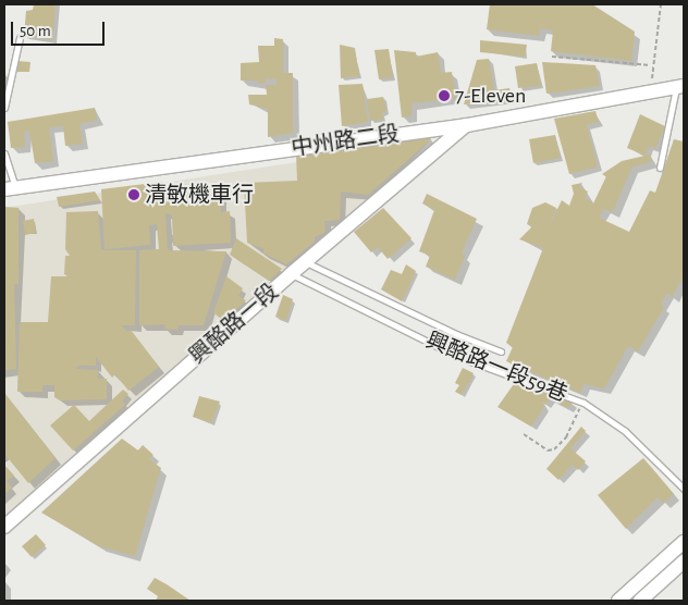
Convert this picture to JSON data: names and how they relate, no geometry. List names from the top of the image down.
{
  "streets": {
    "street": ["中州路二段", "興酪路一段"],
    "lane": ["興酪路一段59巷"]
  },
  "crossings": [
    ["中州路二段", "興酪路一段"],
    ["興酪路一段", "興酪路一段59巷"]
  ],
  "places": ["7-Eleven", "清敏機車行"],
  "scale_bar": "50 m"
}
